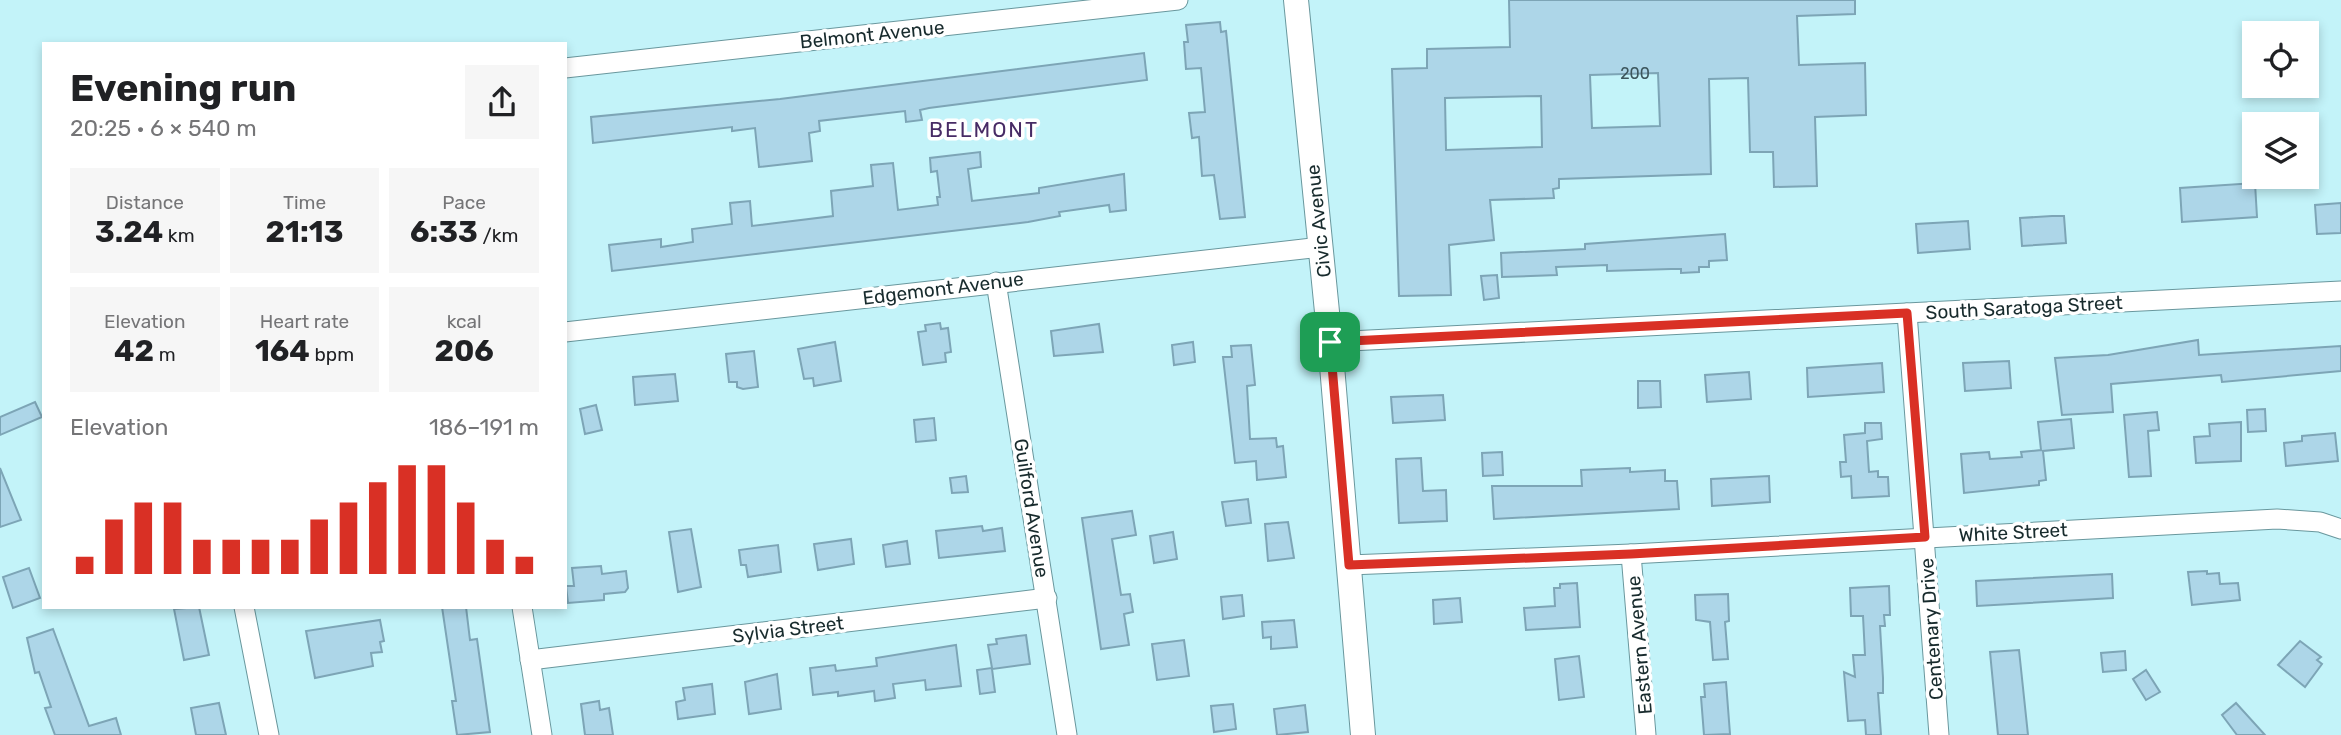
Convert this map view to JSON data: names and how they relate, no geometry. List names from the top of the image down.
{
  "streets": {
    "street": [
      "Belmont Avenue",
      "Civic Avenue",
      "Edgemont Avenue",
      "South Saratoga Street",
      "Guilford Avenue",
      "White Street",
      "Sylvia Street",
      "Centenary Drive",
      "Eastern Avenue"
    ]
  },
  "crossings": [
    ["Civic Avenue", "Edgemont Avenue"],
    ["Civic Avenue", "South Saratoga Street"],
    ["Civic Avenue", "White Street"],
    ["Edgemont Avenue", "Guilford Avenue"],
    ["South Saratoga Street", "Centenary Drive"],
    ["Guilford Avenue", "Sylvia Street"],
    ["White Street", "Centenary Drive"],
    ["White Street", "Eastern Avenue"]
  ],
  "districts": ["BELMONT"],
  "house_numbers": ["200"],
  "page": {
    "heading": ["Evening run", "20:25 · 6 × 540 m"],
    "stats": [
      ["Distance", "3.24 km"],
      ["Time", "21:13"],
      ["Pace", "6:33 /km"],
      ["Elevation", "42 m"],
      ["Heart rate", "164 bpm"],
      ["kcal", "206"]
    ],
    "chart": ["Elevation", "186–191 m"]
  }
}
